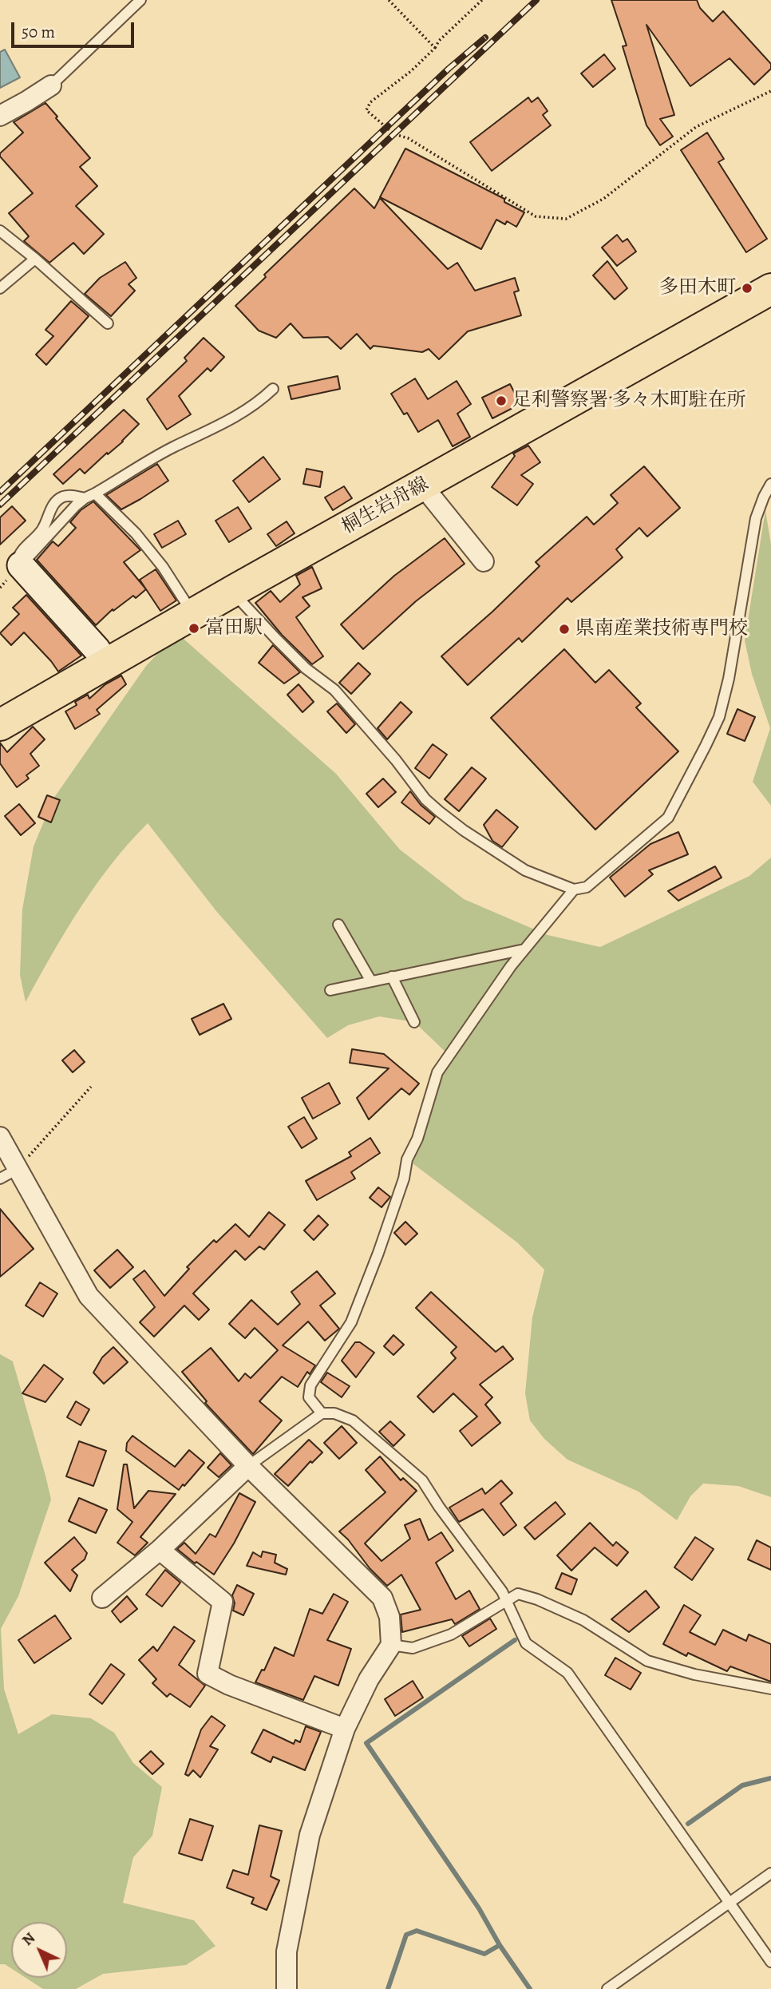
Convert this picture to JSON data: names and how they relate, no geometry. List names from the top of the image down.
{
  "streets": {
    "main road": ["桐生岩舟線"]
  },
  "places": [
    "多田木町",
    "足利警察署 多々木町駐在所",
    "富田駅",
    "県南産業技術専門校"
  ],
  "scale_bar": "50 m",
  "north": "top left"
}
